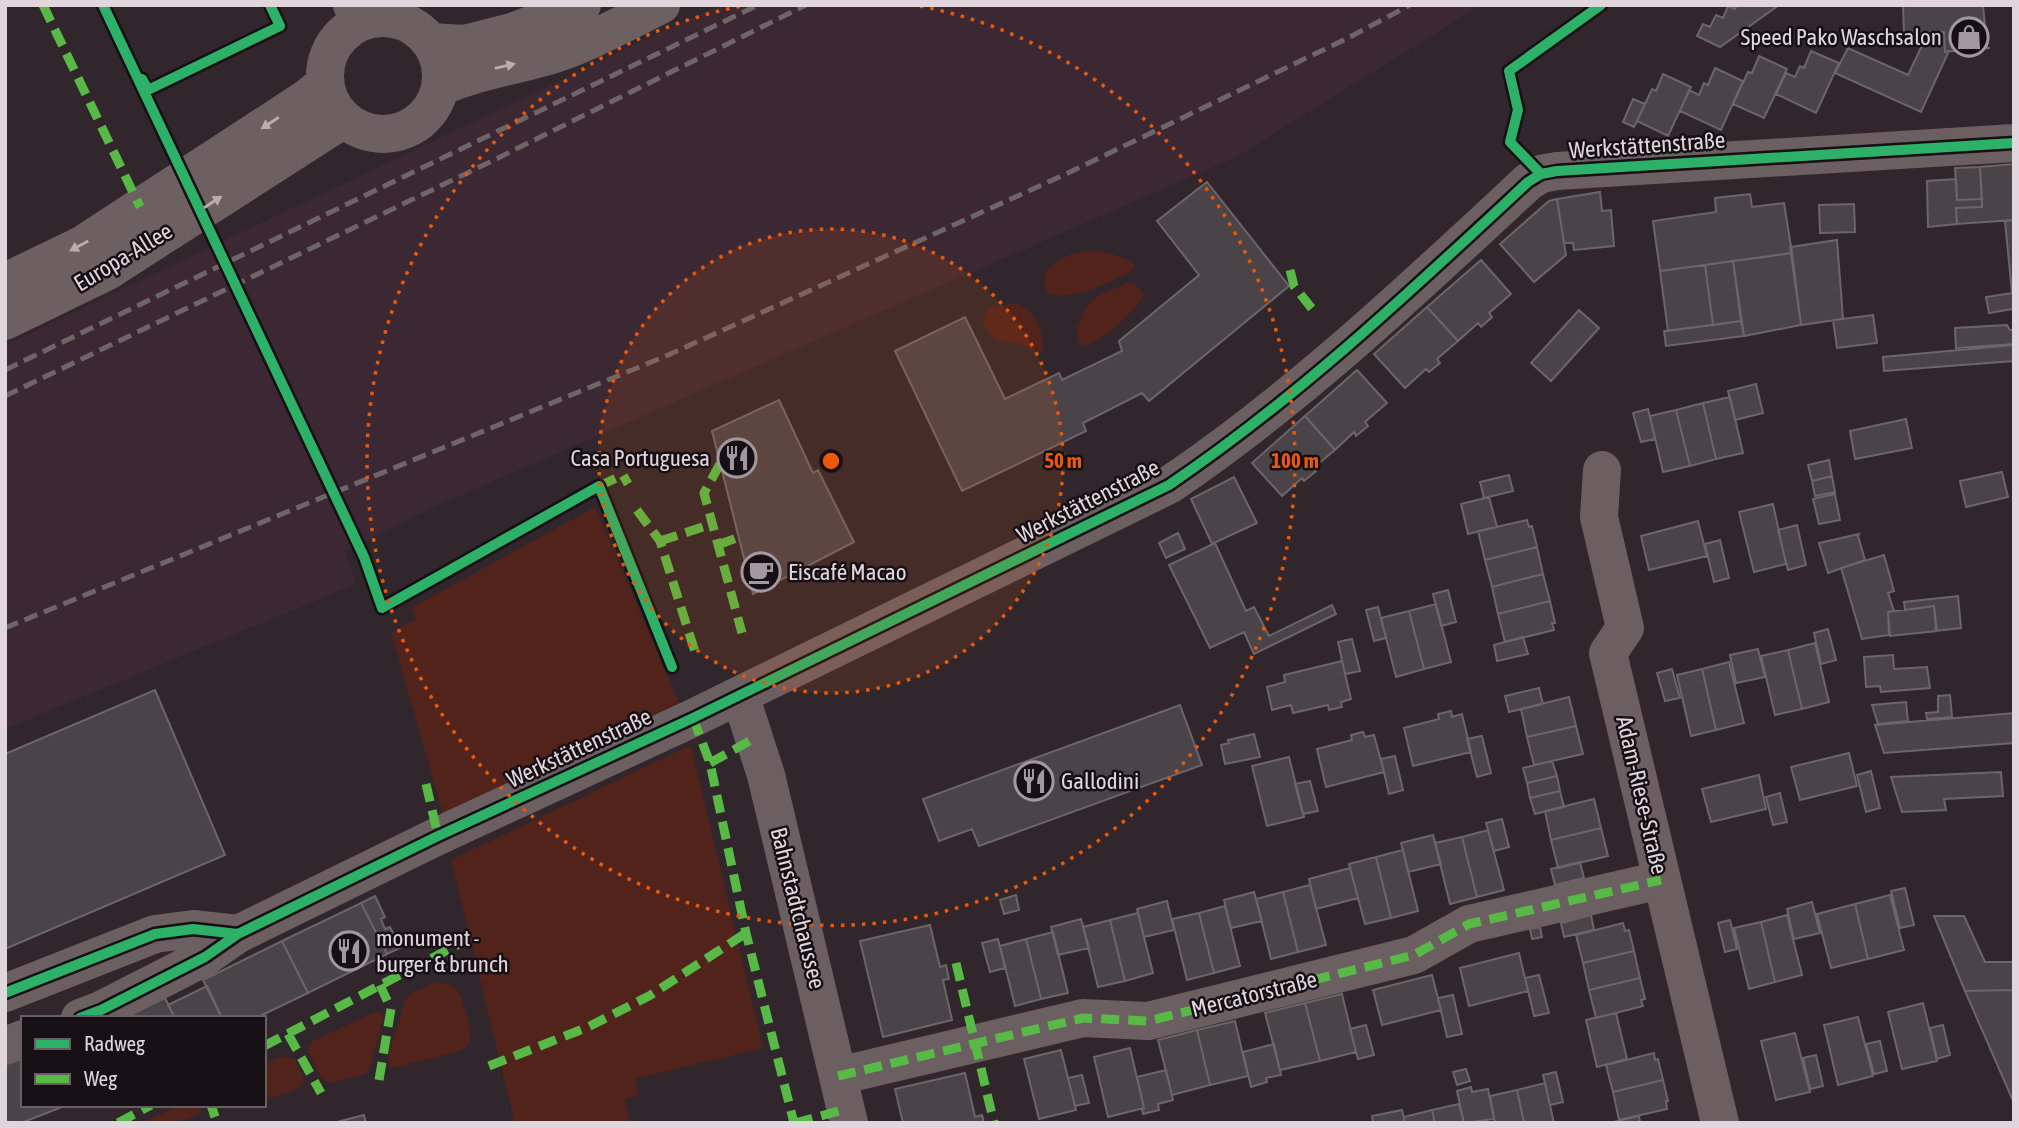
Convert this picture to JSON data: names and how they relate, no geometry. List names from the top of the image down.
{
  "streets": {
    "main road": ["Europa-Allee"],
    "street": [
      "Werkstättenstraße",
      "Adam-Riese-Straße",
      "Bahnstadtchaussee",
      "Mercatorstraße"
    ]
  },
  "crossings": [
    ["Werkstättenstraße", "Bahnstadtchaussee"],
    ["Adam-Riese-Straße", "Mercatorstraße"],
    ["Bahnstadtchaussee", "Mercatorstraße"]
  ],
  "places": {
    "shop": ["Speed Pako Waschsalon"],
    "restaurant": ["Casa Portuguesa", "Gallodini", "monument - burger & brunch"],
    "cafe": ["Eiscafé Macao"]
  },
  "legend": ["Radweg", "Weg"],
  "rings": ["50 m", "100 m"]
}
